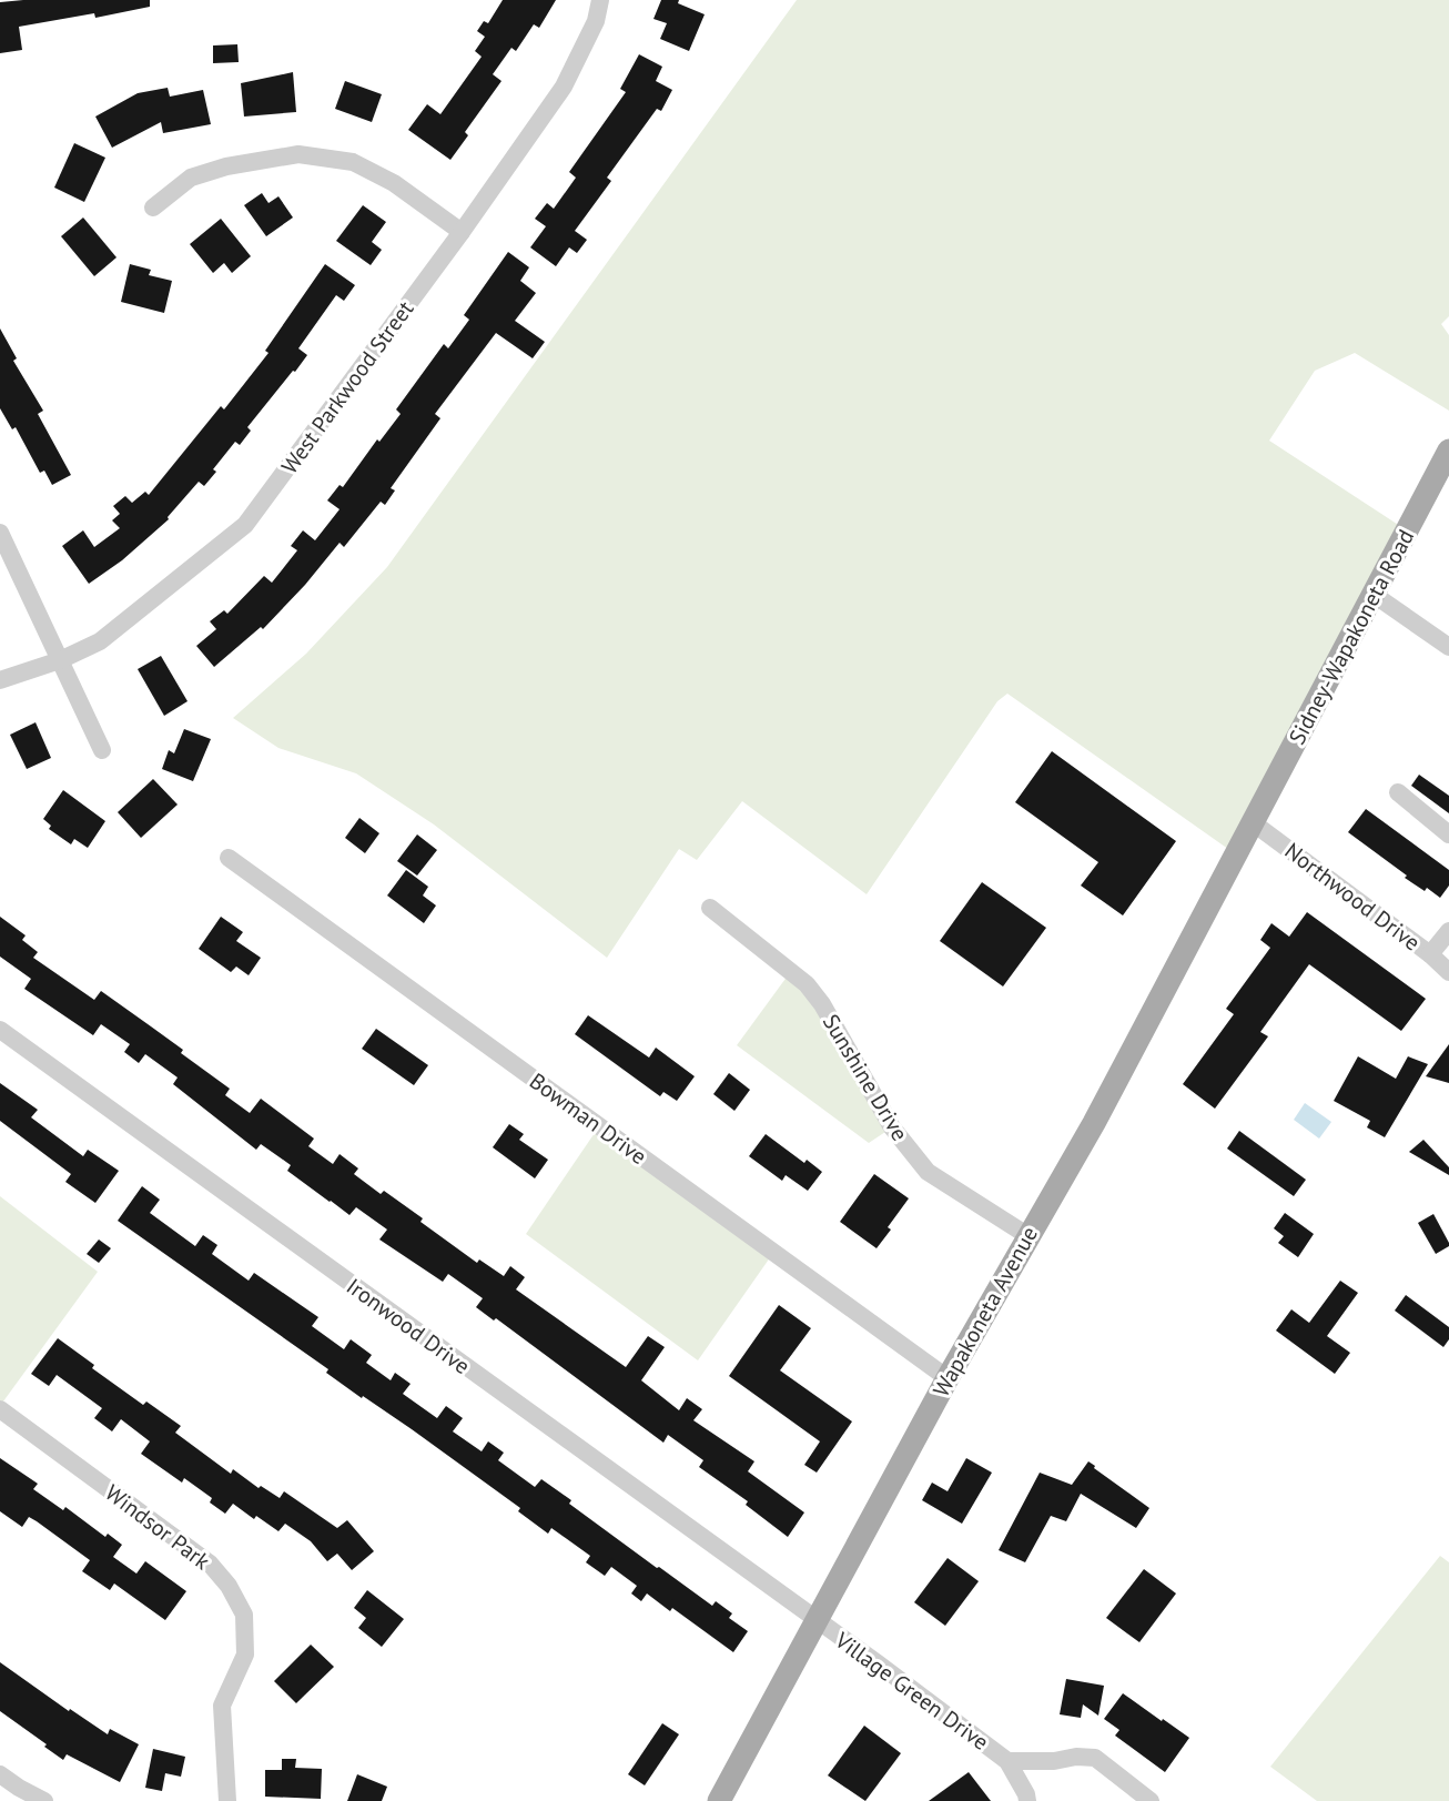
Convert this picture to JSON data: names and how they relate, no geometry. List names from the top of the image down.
{
  "streets": {
    "main road": ["Sidney-Wapakoneta Road", "Wapakoneta Avenue"],
    "street": [
      "West Parkwood Street",
      "Northwood Drive",
      "Sunshine Drive",
      "Bowman Drive",
      "Ironwood Drive",
      "Windsor Park",
      "Village Green Drive"
    ]
  },
  "crossings": [
    ["Sidney-Wapakoneta Road", "Northwood Drive"],
    ["Sidney-Wapakoneta Road", "Wapakoneta Avenue"],
    ["Northwood Drive", "Wapakoneta Avenue"],
    ["Sunshine Drive", "Wapakoneta Avenue"],
    ["Bowman Drive", "Wapakoneta Avenue"],
    ["Wapakoneta Avenue", "Ironwood Drive"],
    ["Wapakoneta Avenue", "Village Green Drive"],
    ["Ironwood Drive", "Village Green Drive"]
  ]
}
